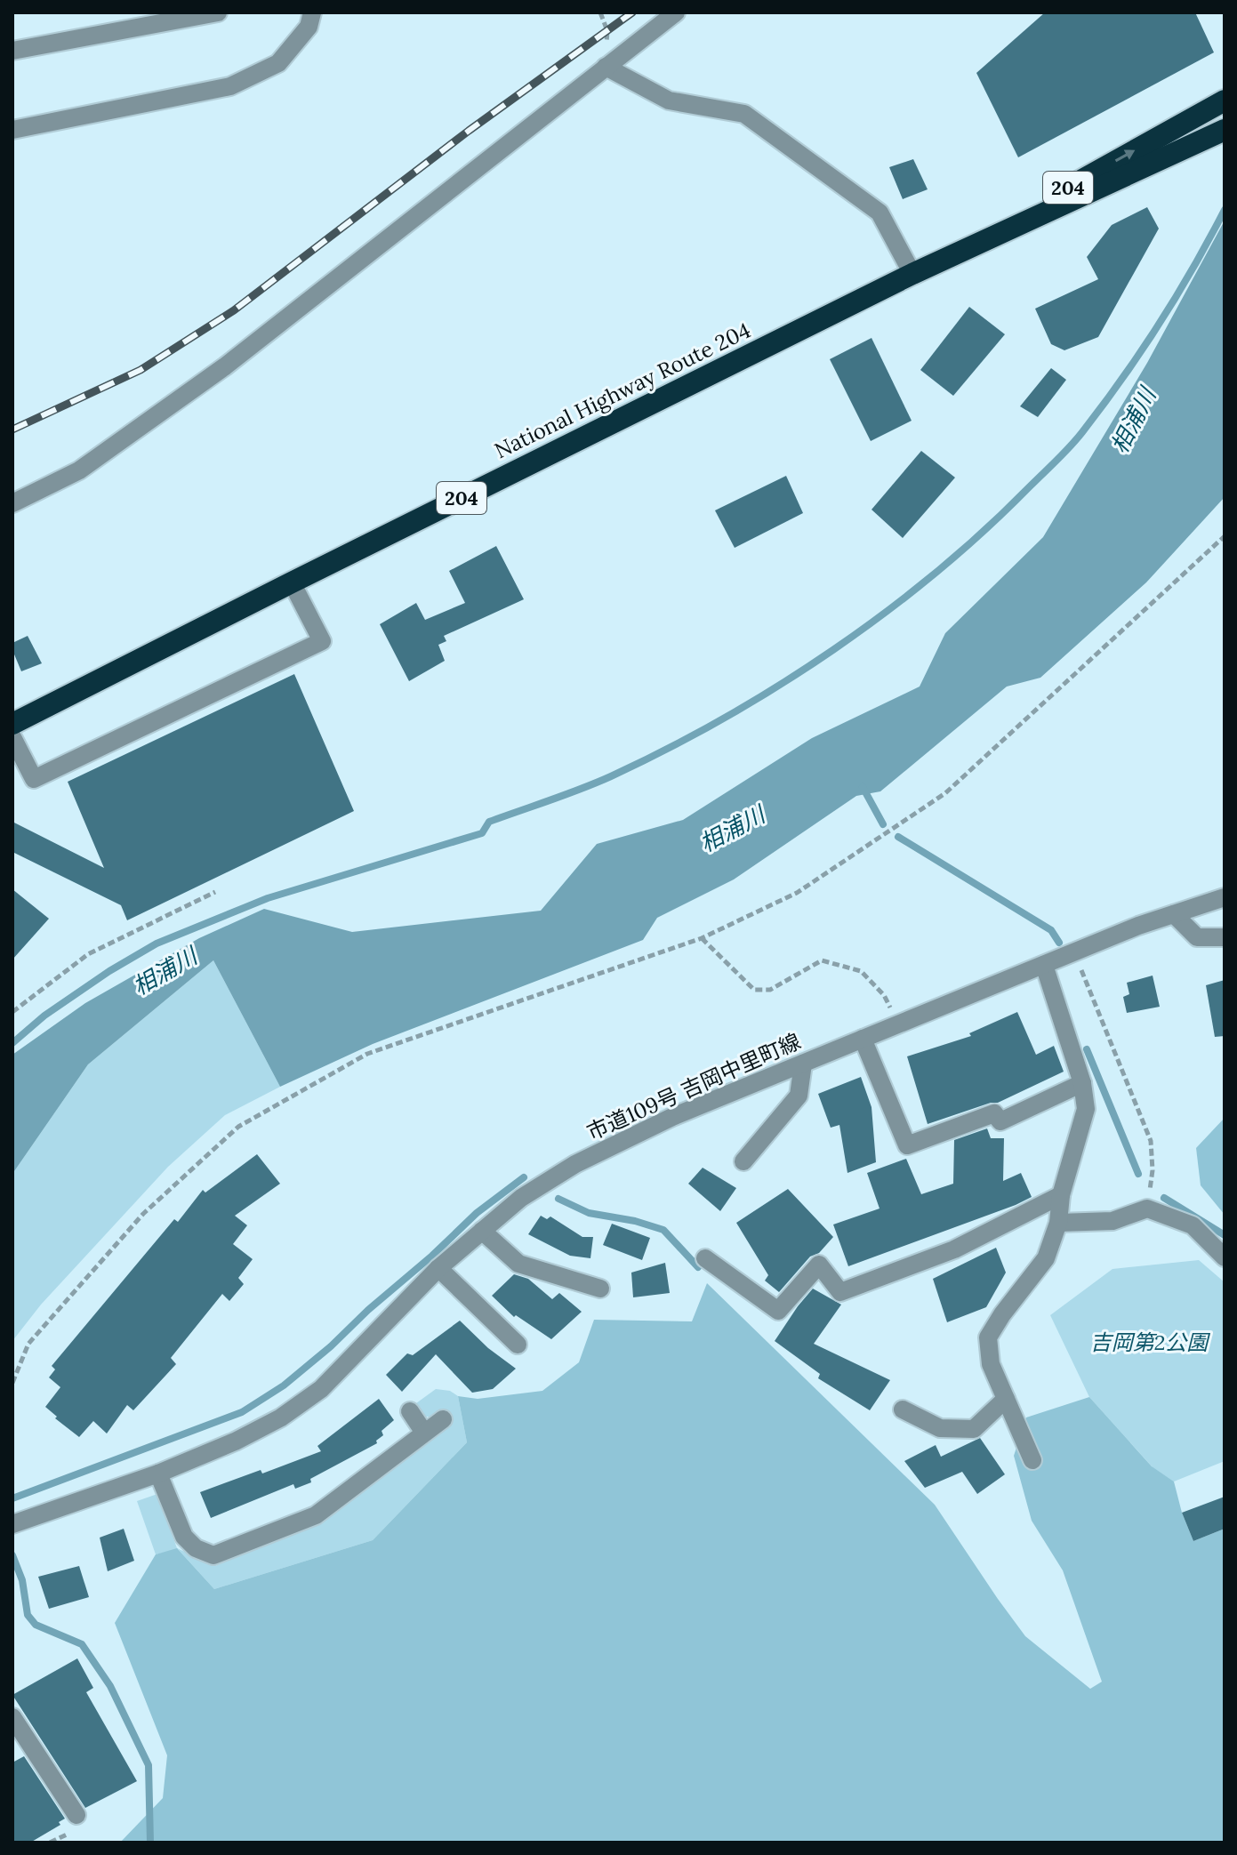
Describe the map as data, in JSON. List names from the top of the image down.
{
  "streets": {
    "highway": ["204", "National Highway Route 204"],
    "street": ["市道109号 吉岡中里町線"]
  },
  "water": ["相浦川"],
  "parks": ["吉岡第2公園"]
}
